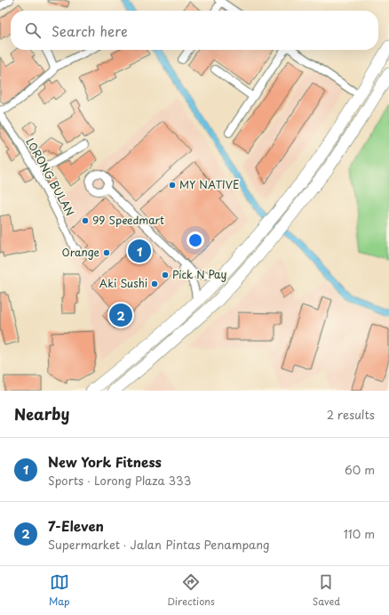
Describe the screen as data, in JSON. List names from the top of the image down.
{
  "streets": {
    "street": ["LORONG BULAN"]
  },
  "places": [
    "MY NATIVE",
    "99 Speedmart",
    "Orange",
    "Pick N Pay",
    "Aki Sushi"
  ],
  "page": {
    "search": "Search here",
    "pins": ["1", "2"],
    "heading": ["Nearby", "2 results"],
    "list": [
      {
        "mark": "1",
        "name": "New York Fitness",
        "note": "Sports · Lorong Plaza 333",
        "value": "60 m"
      },
      {
        "mark": "2",
        "name": "7-Eleven",
        "note": "Supermarket · Jalan Pintas Penampang",
        "value": "110 m"
      }
    ],
    "nav": ["Map", "Directions", "Saved"]
  }
}
